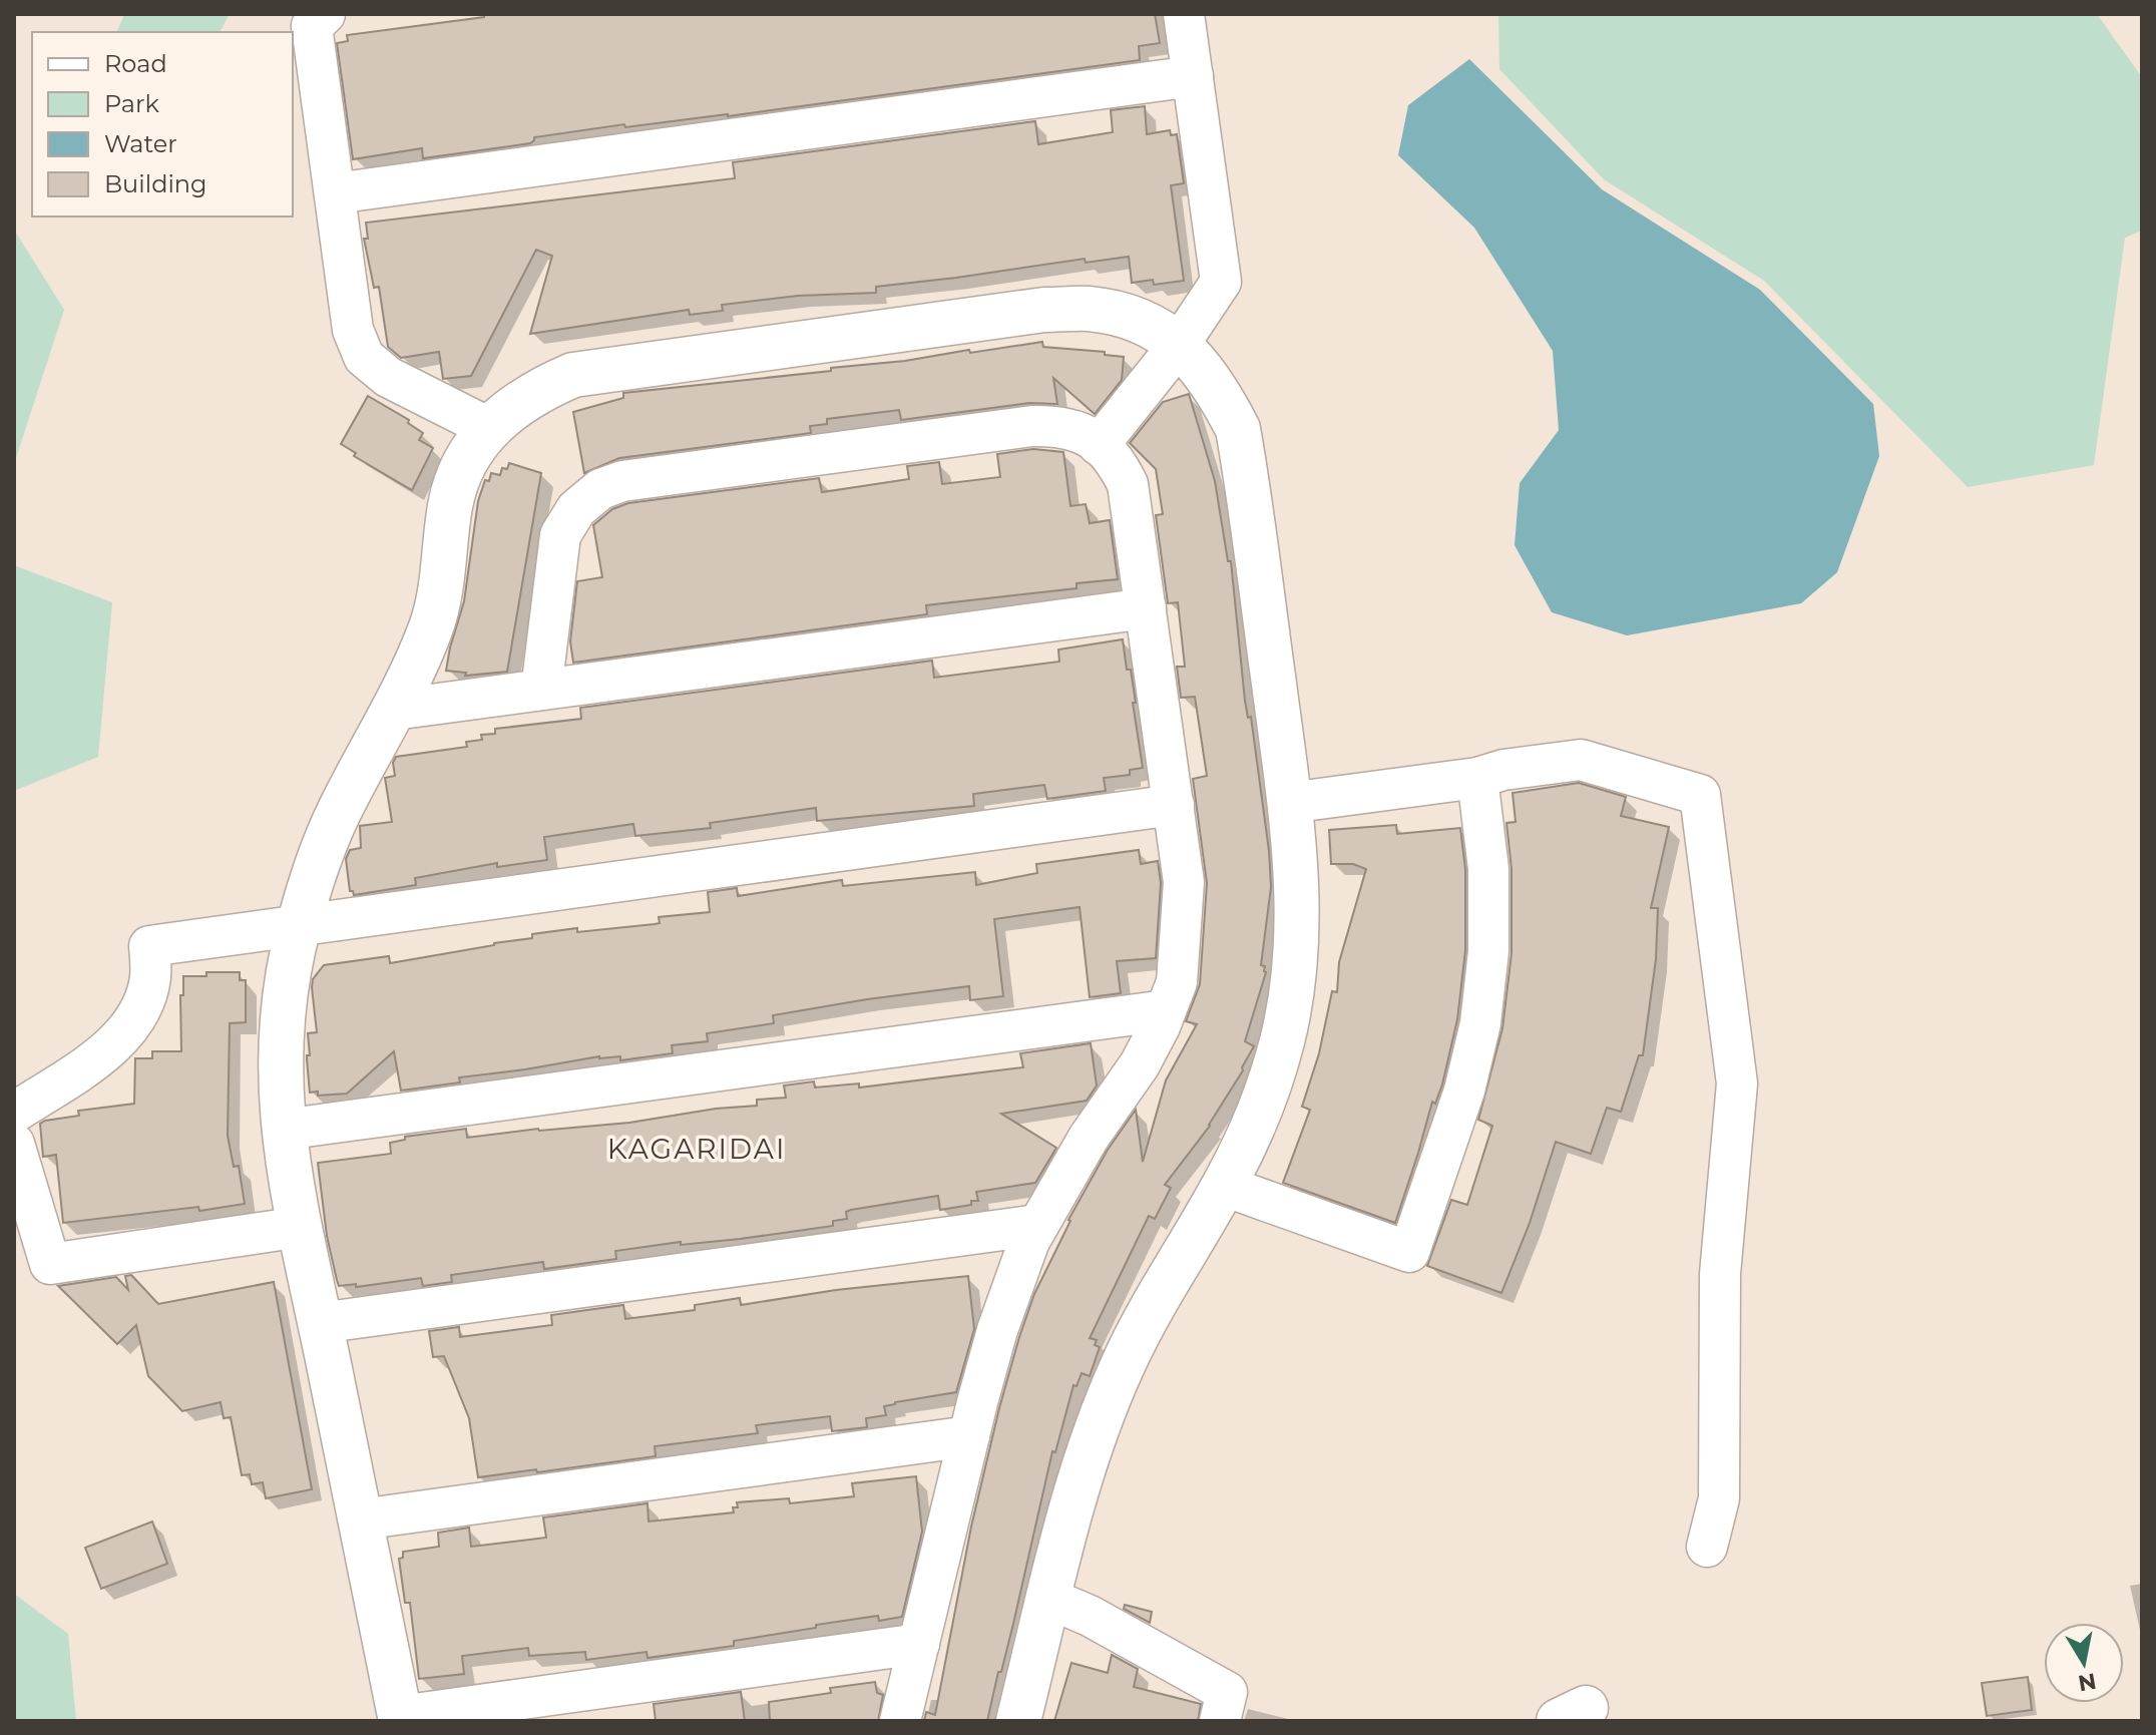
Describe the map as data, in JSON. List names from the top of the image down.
{
  "districts": ["KAGARIDAI"],
  "legend": [
    "Road",
    "Park",
    "Water",
    "Building"
  ],
  "north": "bottom"
}
